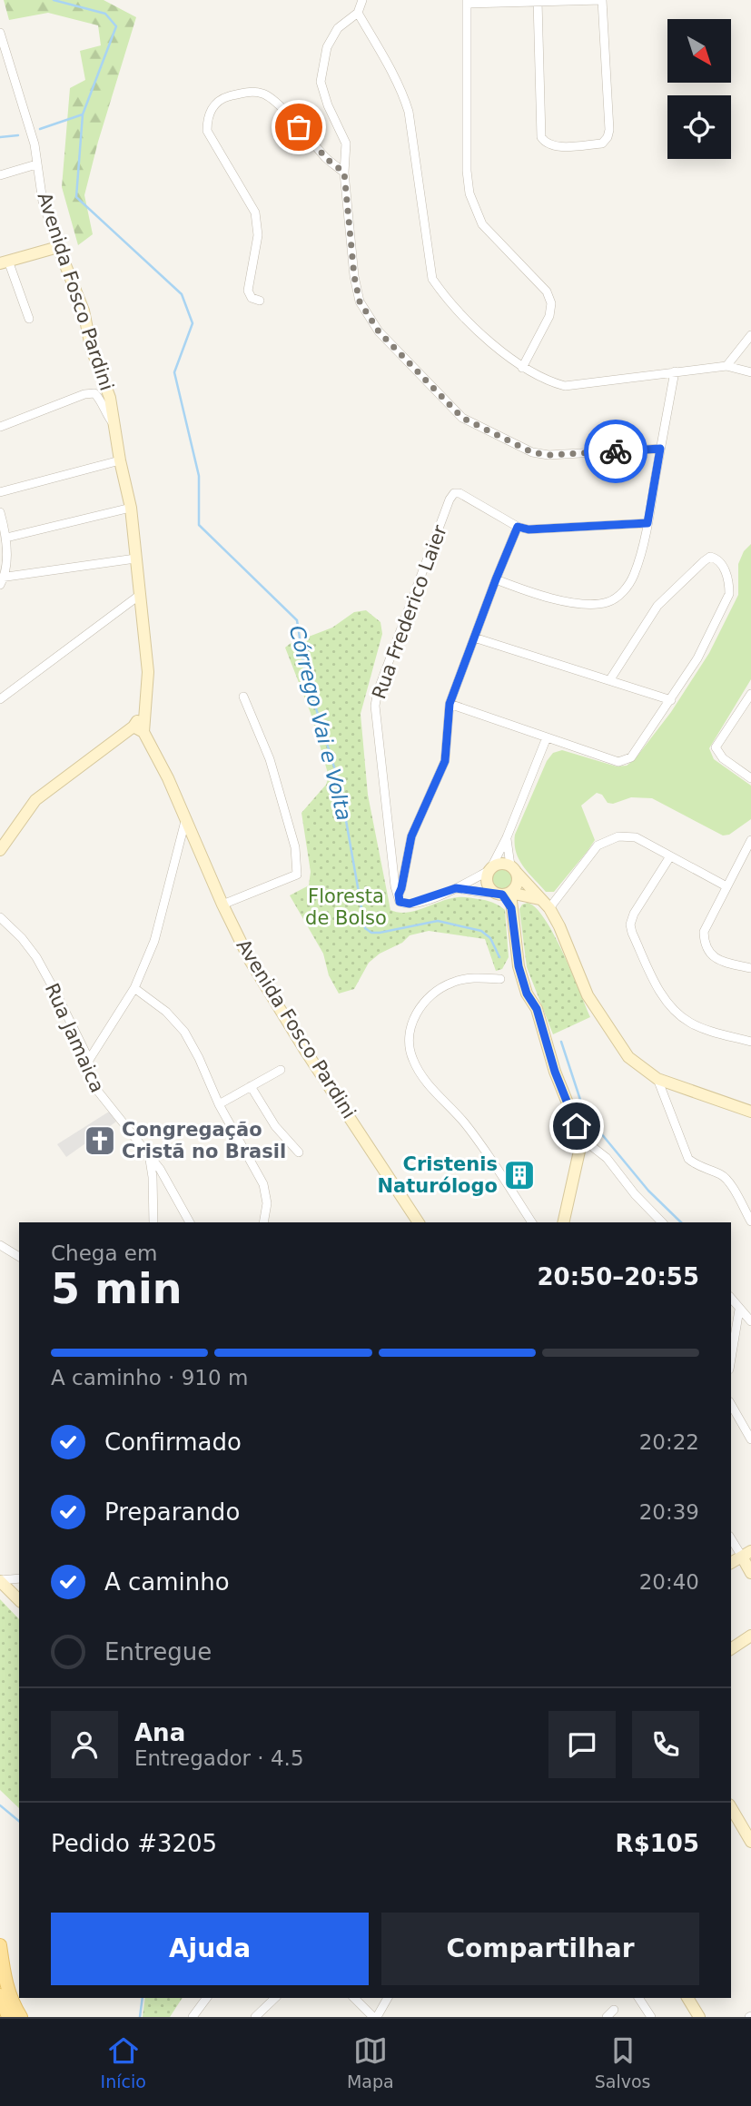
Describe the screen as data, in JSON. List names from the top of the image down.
{
  "streets": {
    "street": ["Avenida Fosco Pardini", "Rua Frederico Laier", "Rua Jamaica"]
  },
  "water": ["Córrego Vai e Volta"],
  "parks": ["Floresta de Bolso"],
  "places": {
    "church": ["Congregação Cristã no Brasil"],
    "building": ["Cristenis Naturólogo"]
  },
  "north": "bottom right",
  "page": {
    "heading": ["5 min", "Chega em", "20:50–20:55"],
    "panel": [
      "Ana",
      "Entregador · 4.5",
      "Pedido #3205",
      "R$105"
    ],
    "bar": "A caminho · 910 m",
    "list": [
      ["Confirmado", "20:22"],
      ["Preparando", "20:39"],
      ["A caminho", "20:40"],
      "Entregue"
    ],
    "buttons": ["Ajuda", "Compartilhar"],
    "tabs": ["Início", "Mapa", "Salvos"]
  }
}
